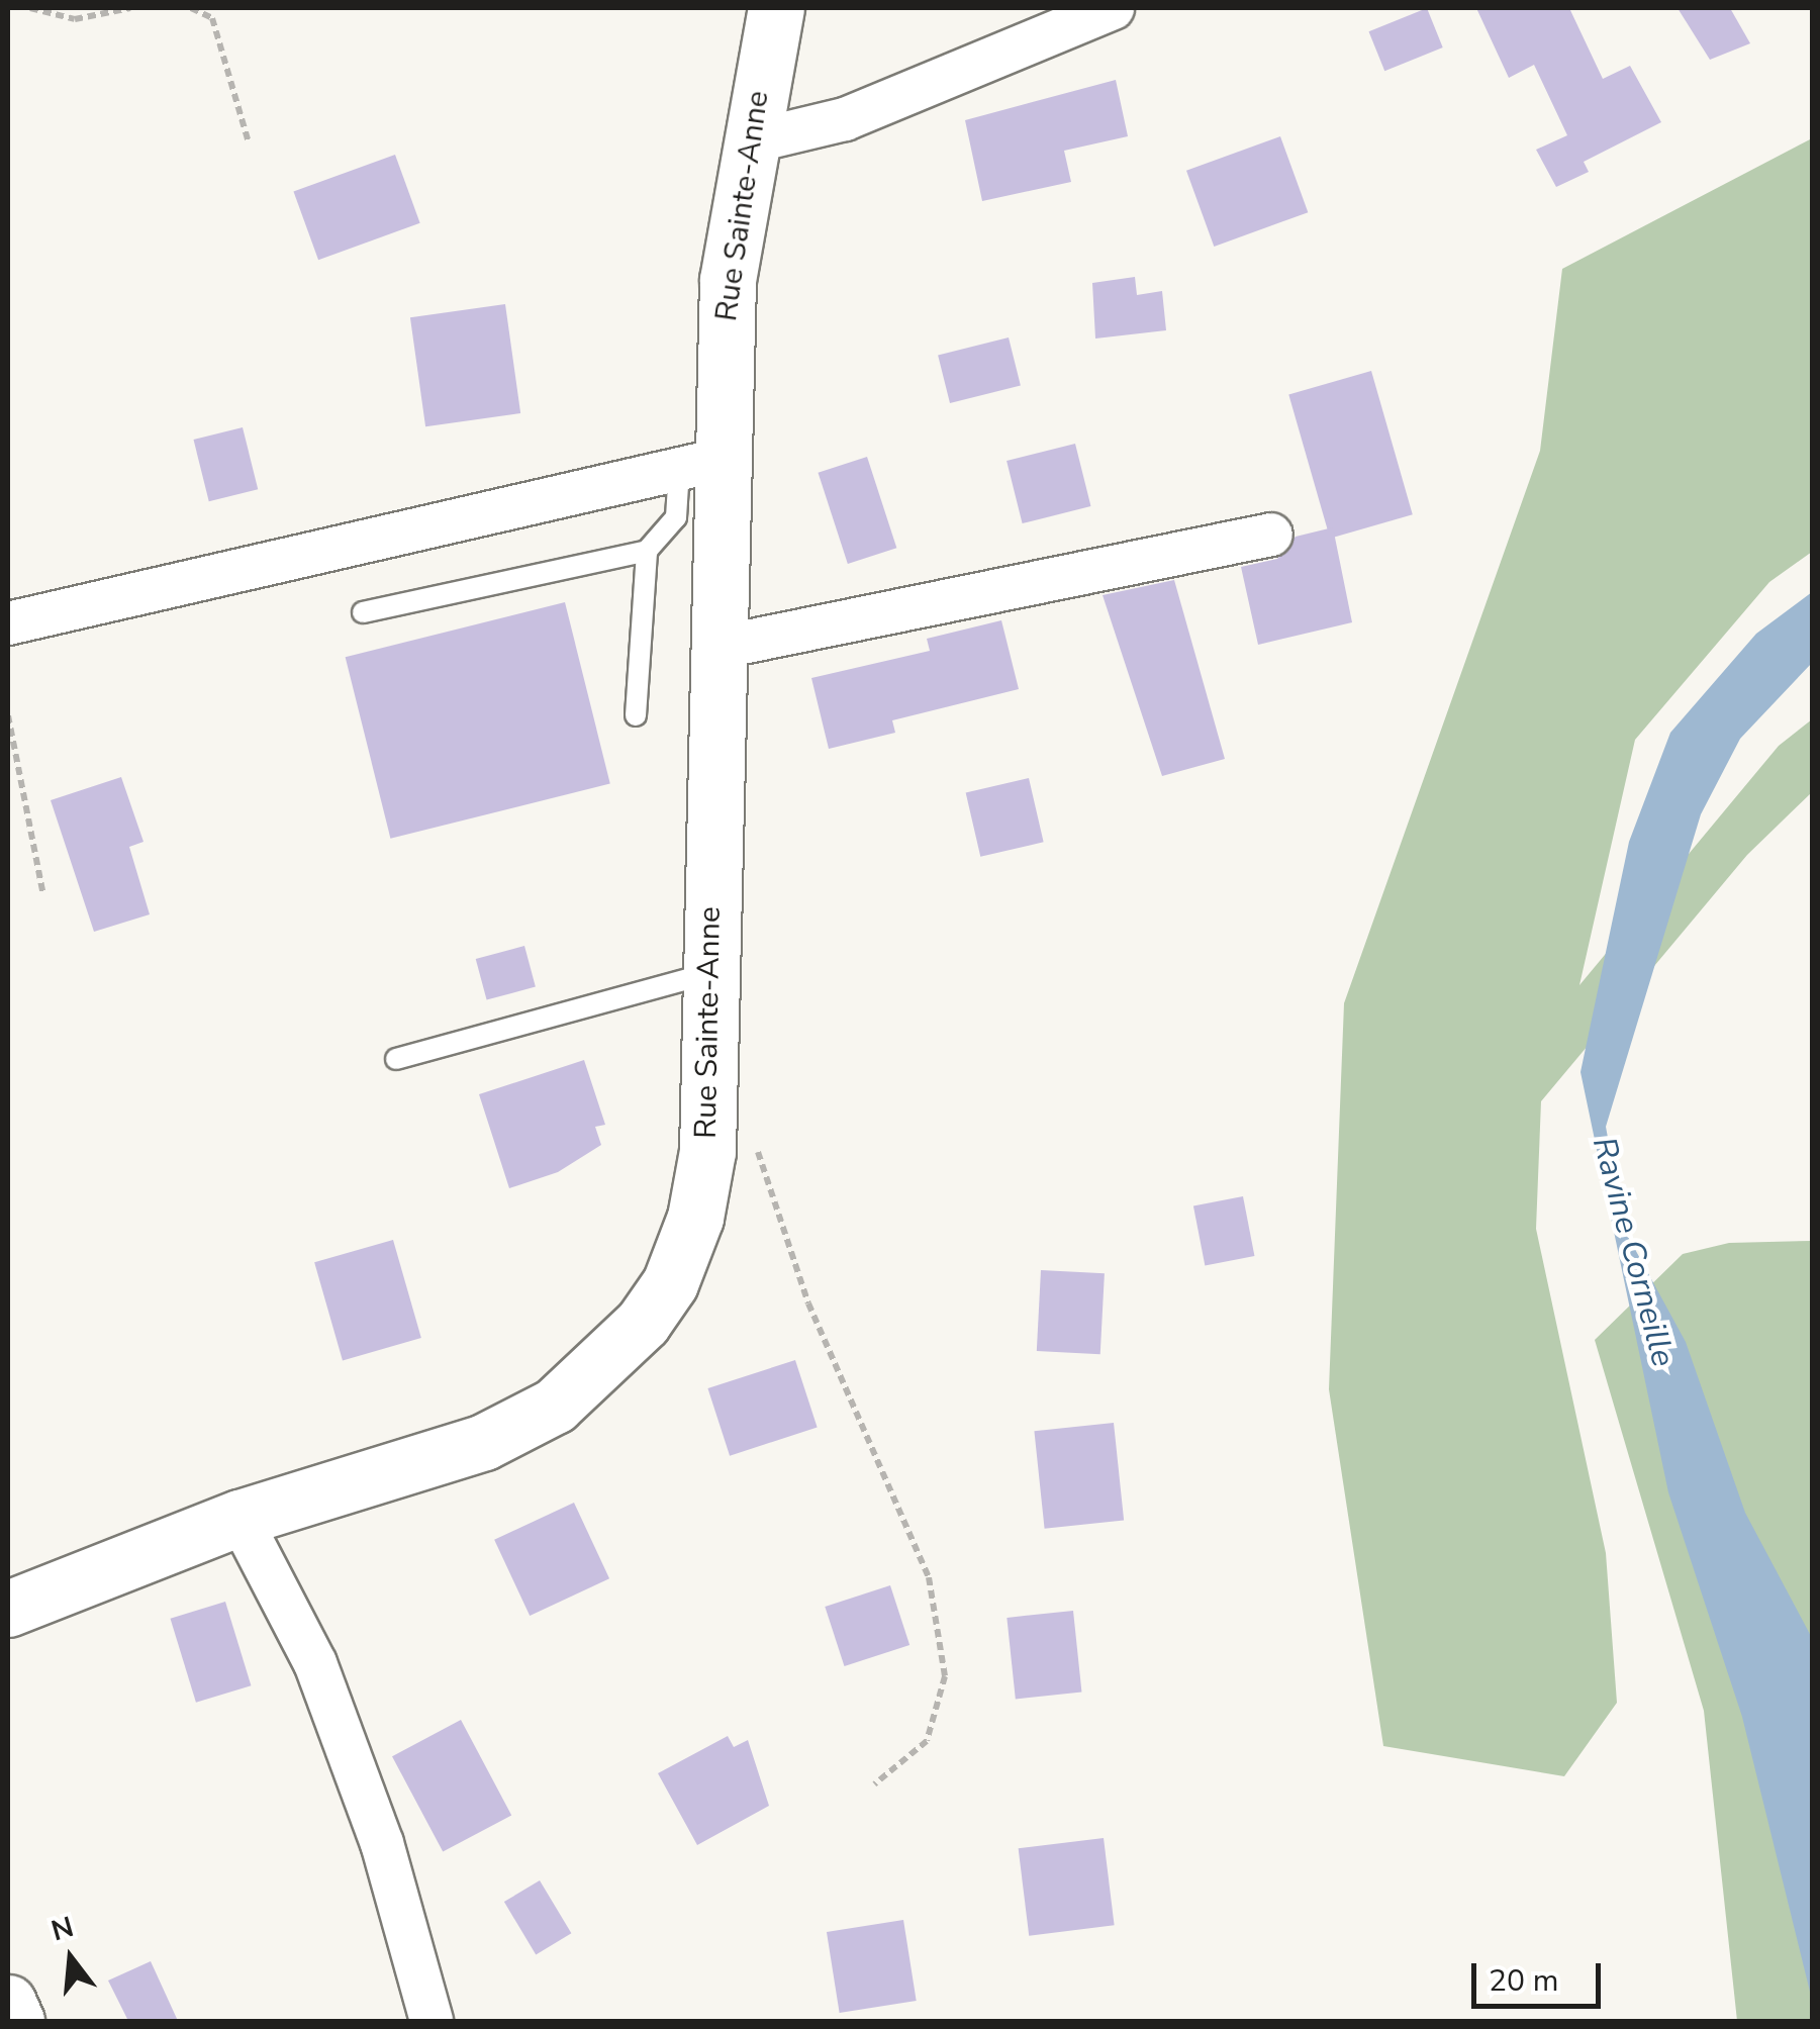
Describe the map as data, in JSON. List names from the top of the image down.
{
  "streets": {
    "main road": ["Rue Sainte-Anne"]
  },
  "water": ["Ravine Corneille"],
  "scale_bar": "20 m",
  "north": "top"
}
